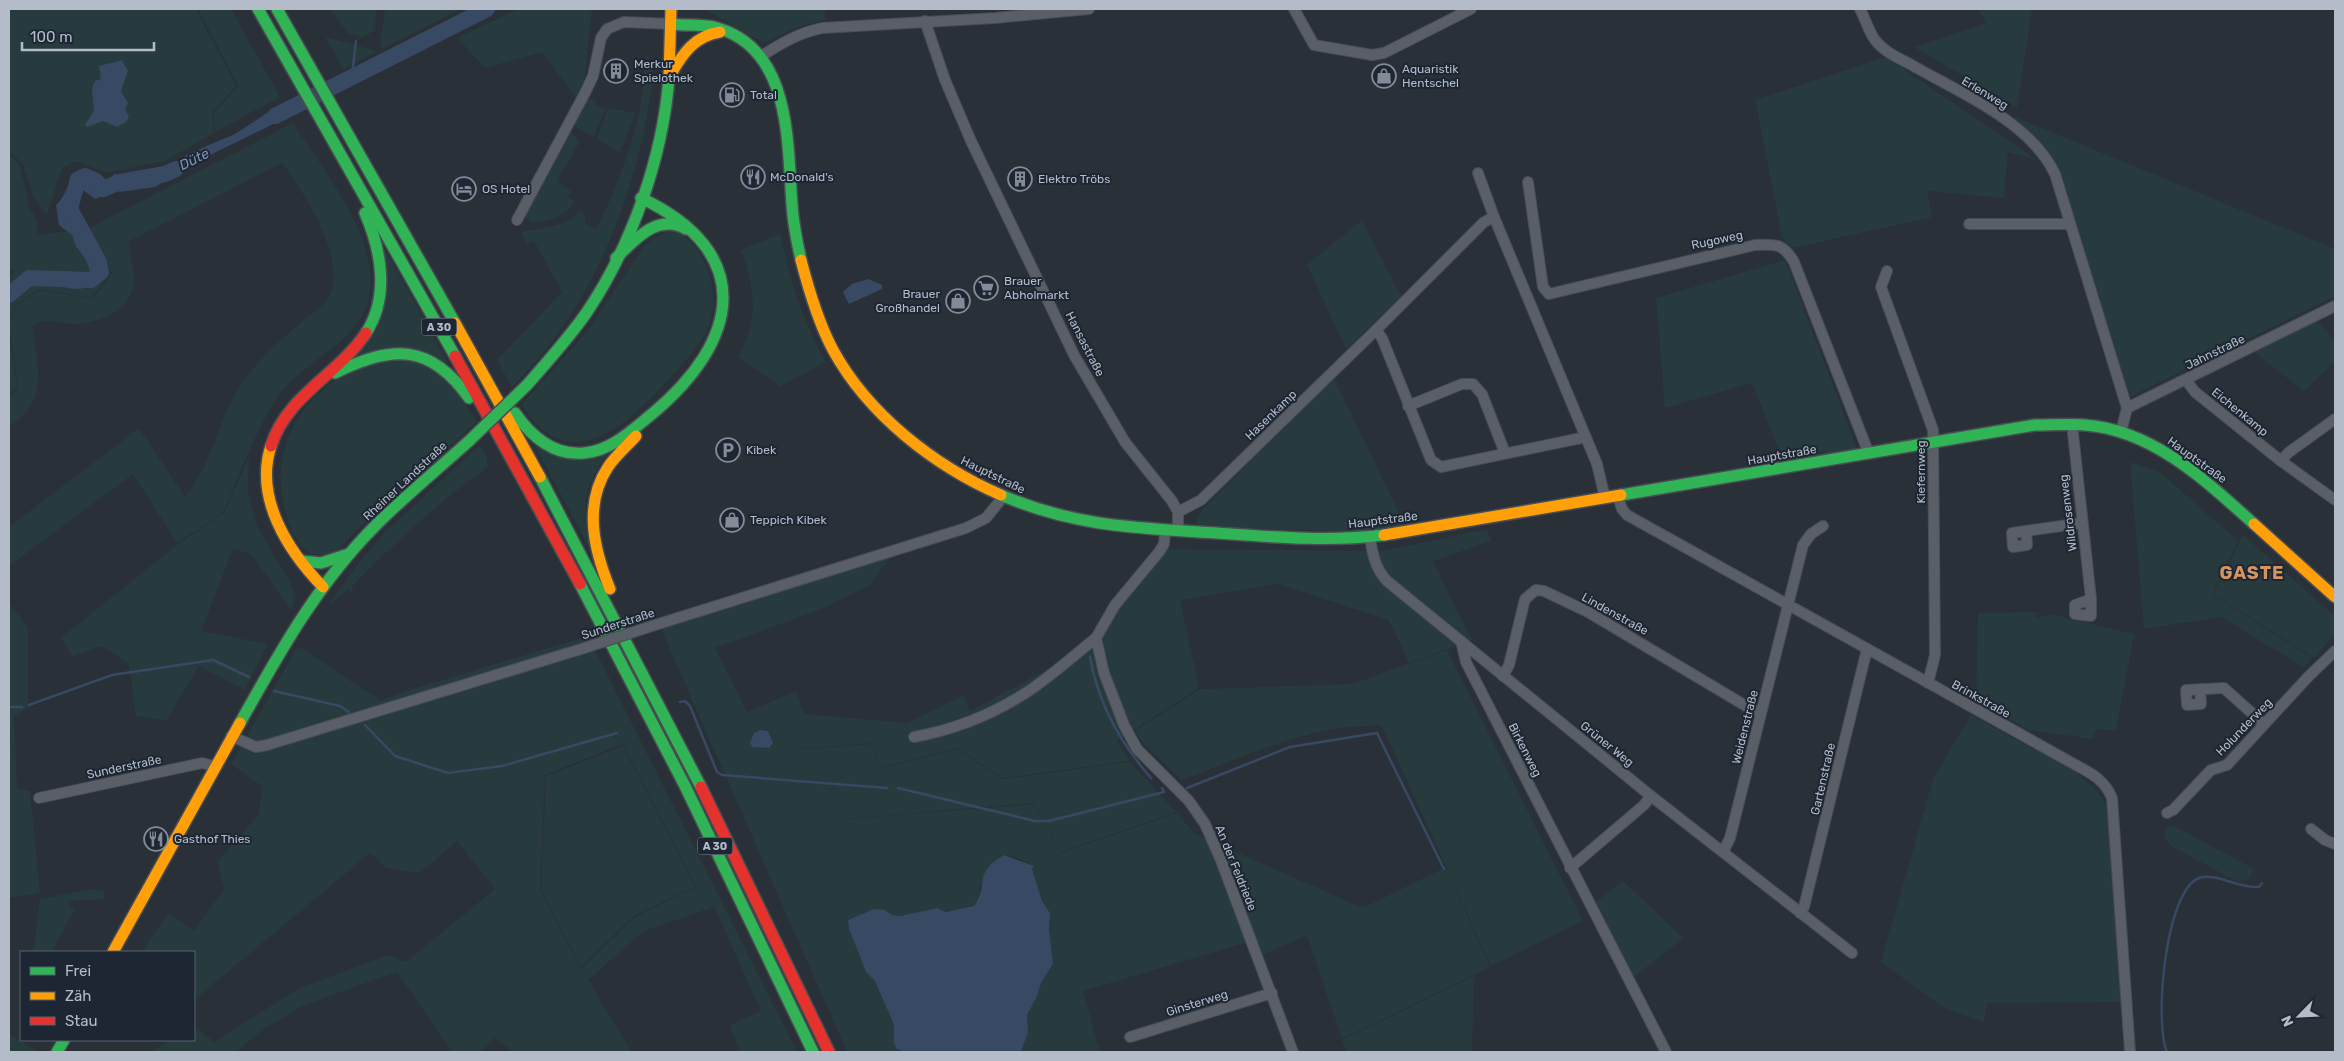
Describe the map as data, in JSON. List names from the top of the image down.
{
  "streets": {
    "main road": ["A 30", "Hauptstraße", "Rheiner Landstraße"],
    "street": [
      "Erlenweg",
      "Rugoweg",
      "Hansastraße",
      "Jahnstraße",
      "Eichenkamp",
      "Hasenkamp",
      "Kiefernweg",
      "Wildrosenweg",
      "Lindenstraße",
      "Sunderstraße",
      "Brinkstraße",
      "Weidenstraße",
      "Holunderweg",
      "Grüner Weg",
      "Birkenweg",
      "Gartenstraße",
      "An der Feldriede",
      "Ginsterweg"
    ]
  },
  "crossings": [
    ["Erlenweg", "Jahnstraße"],
    ["Rugoweg", "Hauptstraße"],
    ["Hansastraße", "Hasenkamp"],
    ["Jahnstraße", "Eichenkamp"],
    ["Hauptstraße", "Kiefernweg"],
    ["Hauptstraße", "Rheiner Landstraße"],
    ["Hauptstraße", "Wildrosenweg"],
    ["Hauptstraße", "Sunderstraße"],
    ["Hauptstraße", "Brinkstraße"],
    ["Hauptstraße", "Grüner Weg"],
    ["Kiefernweg", "Brinkstraße"],
    ["Rheiner Landstraße", "Sunderstraße"],
    ["Lindenstraße", "Weidenstraße"],
    ["Lindenstraße", "Grüner Weg"],
    ["Brinkstraße", "Weidenstraße"],
    ["Brinkstraße", "Gartenstraße"],
    ["Weidenstraße", "Grüner Weg"],
    ["Grüner Weg", "Birkenweg"],
    ["Grüner Weg", "Gartenstraße"],
    ["An der Feldriede", "Ginsterweg"]
  ],
  "districts": ["GASTE"],
  "water": ["Düte"],
  "places": {
    "building": ["Merkur Spielothek", "Elektro Tröbs"],
    "shop": ["Aquaristik Hentschel", "Brauer Großhandel", "Teppich Kibek"],
    "fuel station": ["Total"],
    "restaurant": ["McDonald's", "Gasthof Thies"],
    "hotel": ["OS Hotel"],
    "supermarket": ["Brauer Abholmarkt"],
    "parking": ["Kibek"]
  },
  "legend": ["Frei", "Zäh", "Stau"],
  "scale_bar": "100 m",
  "north": "bottom left"
}
